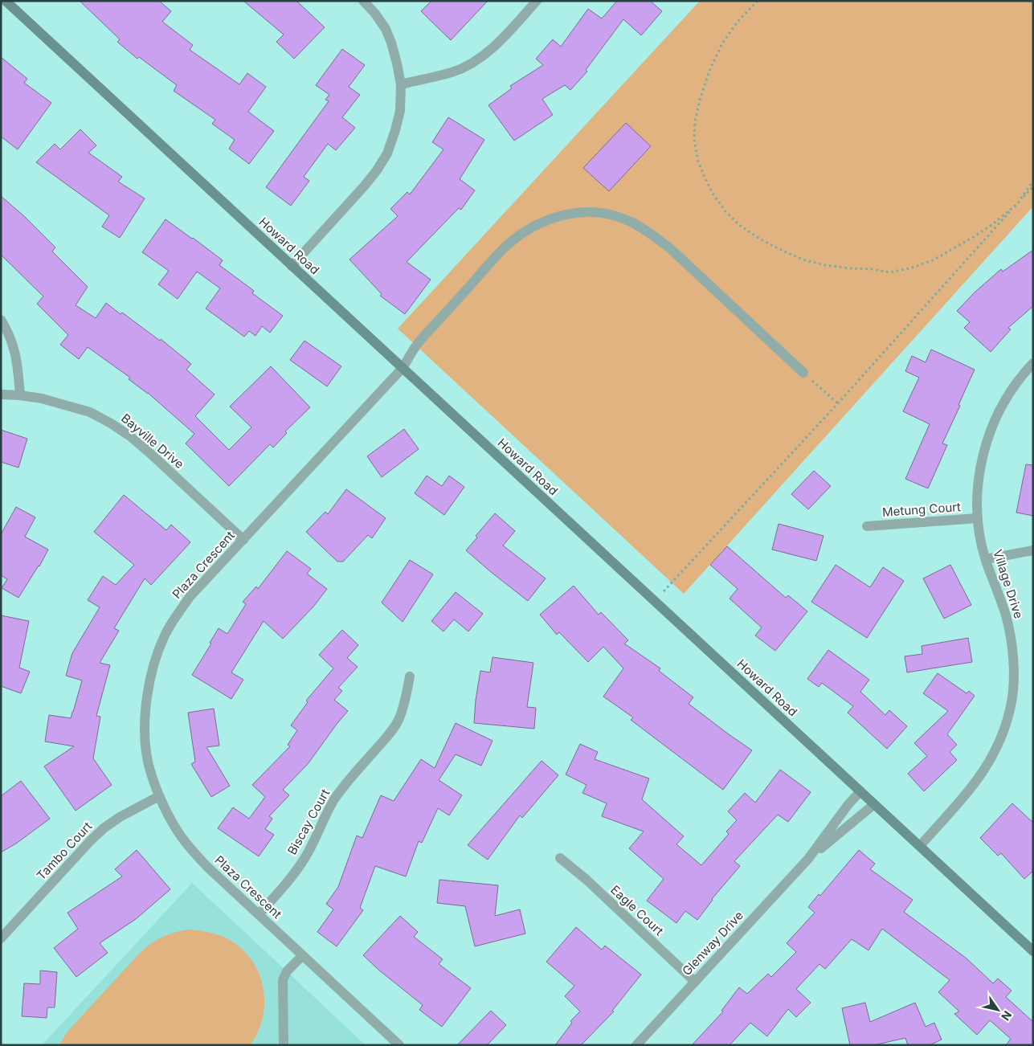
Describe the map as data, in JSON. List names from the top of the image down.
{
  "streets": {
    "main road": ["Howard Road"],
    "street": [
      "Bayville Drive",
      "Metung Court",
      "Plaza Crescent",
      "Village Drive",
      "Biscay Court",
      "Tambo Court",
      "Eagle Court",
      "Glenway Drive"
    ]
  },
  "crossings": [
    ["Howard Road", "Plaza Crescent"],
    ["Howard Road", "Village Drive"],
    ["Howard Road", "Glenway Drive"],
    ["Bayville Drive", "Plaza Crescent"],
    ["Metung Court", "Village Drive"],
    ["Plaza Crescent", "Biscay Court"],
    ["Plaza Crescent", "Tambo Court"],
    ["Eagle Court", "Glenway Drive"]
  ],
  "north": "bottom right"
}
